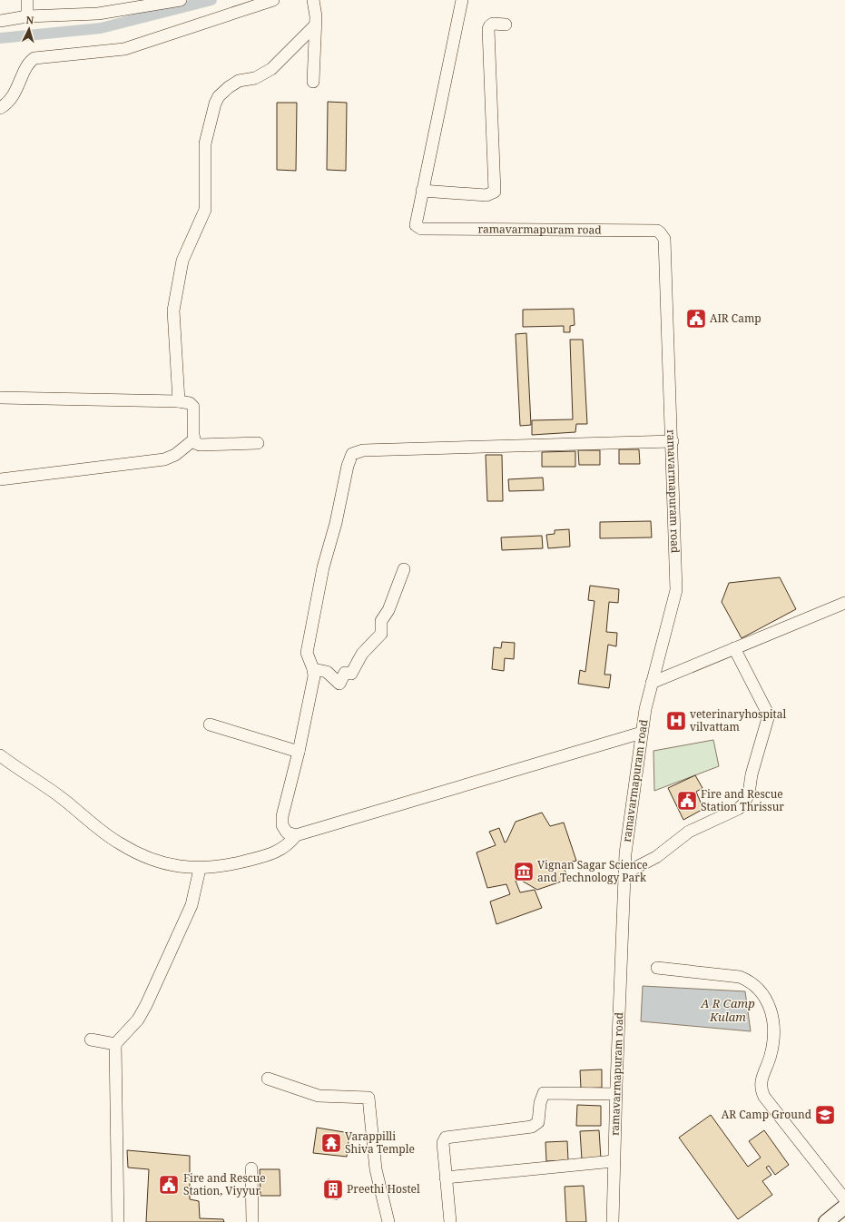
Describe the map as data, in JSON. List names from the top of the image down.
{
  "streets": {
    "street": ["ramavarmapuram road"]
  },
  "water": ["A R Camp Kulam"],
  "places": {
    "public building": ["AIR Camp", "Fire and Rescue Station Thrissur", "Fire and Rescue Station, Viyyur"],
    "hospital": ["veterinaryhospital vilvattam"],
    "museum": ["Vignan Sagar Science and Technology Park"],
    "school or university": ["AR Camp Ground"],
    "temple": ["Varappilli Shiva Temple"],
    "building": ["Preethi Hostel"]
  },
  "north": "top"
}
